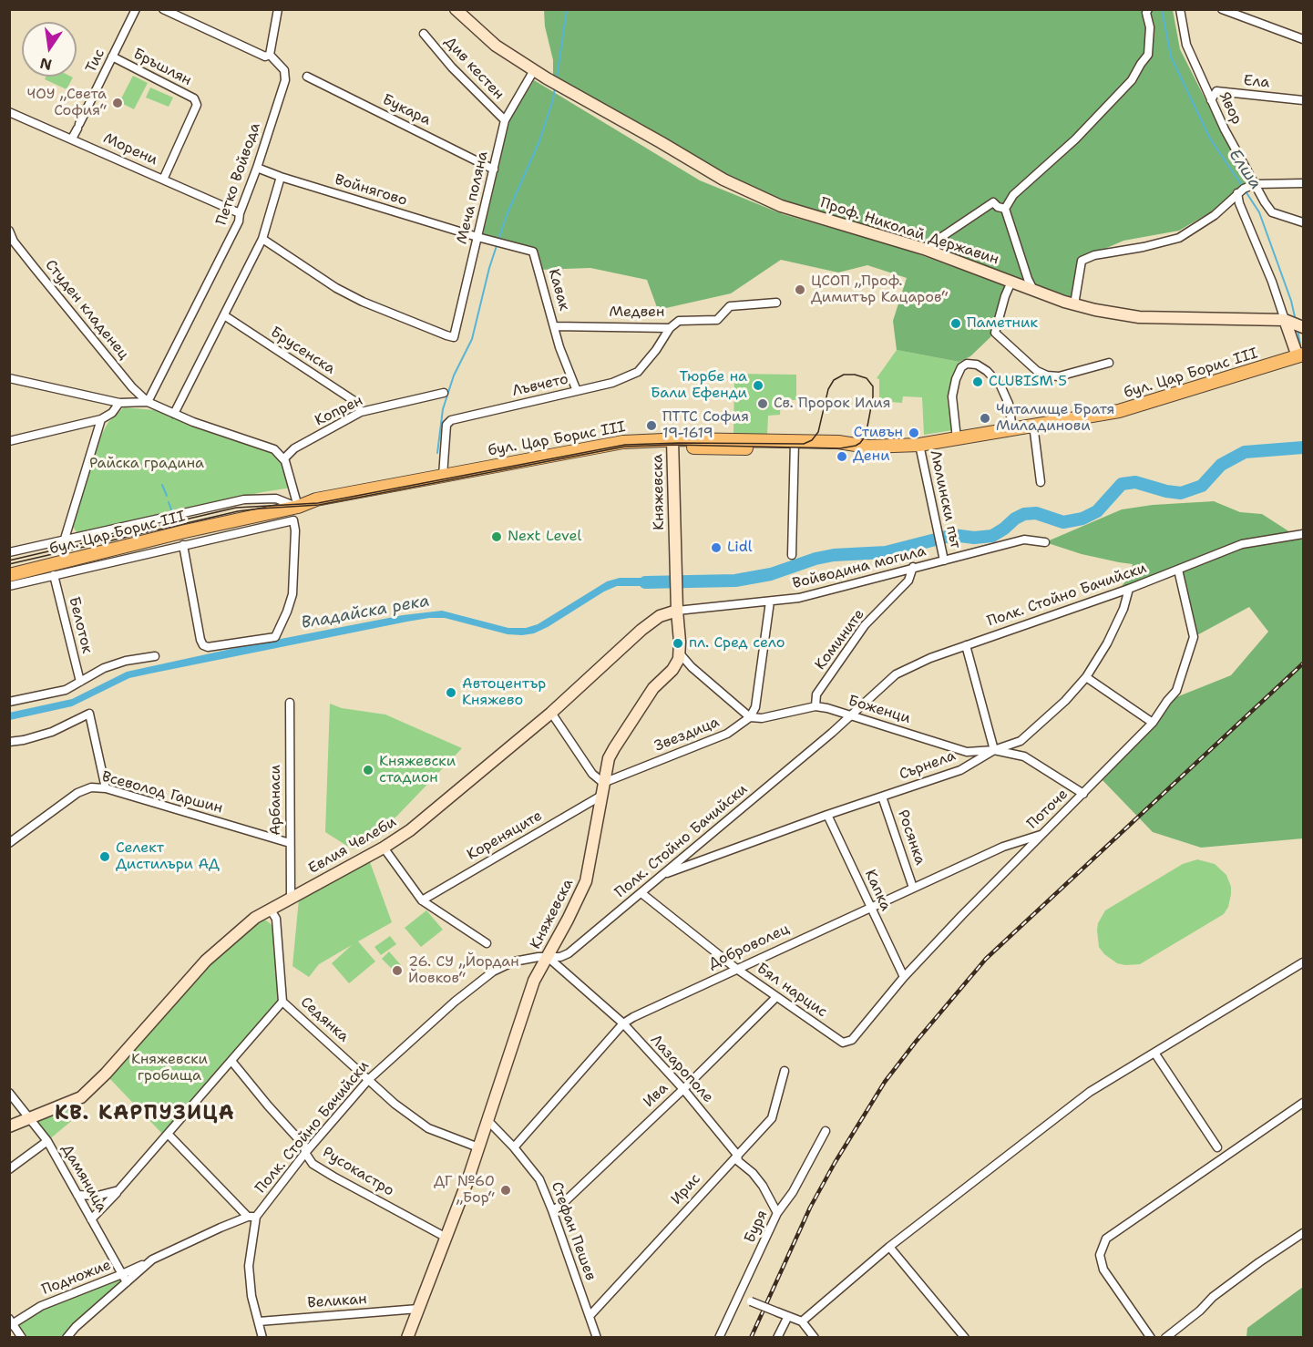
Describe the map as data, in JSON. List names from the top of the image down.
{
  "streets": {
    "main road": ["бул. Цар Борис III"],
    "street": [
      "Тис",
      "Бръшлян",
      "Див кестен",
      "Ела",
      "Явор",
      "Букара",
      "Морени",
      "Петко Войвода",
      "Войнягово",
      "Меча поляна",
      "Проф. Николай Державин",
      "Кавак",
      "Студен кладенец",
      "Медвен",
      "Брусенска",
      "Лъвчето",
      "Копрен",
      "Княжевска",
      "Люлински път",
      "Войводина могила",
      "Полк. Стойно Бачийски",
      "Белоток",
      "Комините",
      "Боженци",
      "Звездица",
      "Сърнела",
      "Всеволод Гаршин",
      "Арбанаси",
      "Поточе",
      "Кореняците",
      "Росянка",
      "Евлия Челеби",
      "Капка",
      "Доброволец",
      "Бял нарцис",
      "Седянка",
      "Лазарополе",
      "Ива",
      "Русокастро",
      "Дамяница",
      "Ирис",
      "Буря",
      "Стефан Пешев",
      "Подножие",
      "Великан"
    ]
  },
  "crossings": [
    ["Тис", "Бръшлян"],
    ["Тис", "Морени"],
    ["Бръшлян", "Морени"],
    ["Див кестен", "Меча поляна"],
    ["Ела", "Явор"],
    ["Букара", "Меча поляна"],
    ["Морени", "Петко Войвода"],
    ["Петко Войвода", "Войнягово"],
    ["Петко Войвода", "Студен кладенец"],
    ["Войнягово", "Меча поляна"],
    ["Войнягово", "Кавак"],
    ["Меча поляна", "Проф. Николай Державин"],
    ["Меча поляна", "Кавак"],
    ["Кавак", "Медвен"],
    ["Кавак", "Лъвчето"],
    ["Медвен", "Лъвчето"],
    ["Брусенска", "Копрен"],
    ["бул. Цар Борис III", "Лъвчето"],
    ["бул. Цар Борис III", "Княжевска"],
    ["бул. Цар Борис III", "Люлински път"],
    ["бул. Цар Борис III", "Белоток"],
    ["Княжевска", "Войводина могила"],
    ["Княжевска", "Полк. Стойно Бачийски"],
    ["Княжевска", "Звездица"],
    ["Княжевска", "Кореняците"],
    ["Княжевска", "Евлия Челеби"],
    ["Княжевска", "Седянка"],
    ["Княжевска", "Лазарополе"],
    ["Княжевска", "Русокастро"],
    ["Княжевска", "Стефан Пешев"],
    ["Княжевска", "Великан"],
    ["Люлински път", "Войводина могила"],
    ["Войводина могила", "Комините"],
    ["Войводина могила", "Евлия Челеби"],
    ["Полк. Стойно Бачийски", "Боженци"],
    ["Полк. Стойно Бачийски", "Сърнела"],
    ["Полк. Стойно Бачийски", "Поточе"],
    ["Полк. Стойно Бачийски", "Бял нарцис"],
    ["Полк. Стойно Бачийски", "Седянка"],
    ["Полк. Стойно Бачийски", "Лазарополе"],
    ["Полк. Стойно Бачийски", "Русокастро"],
    ["Полк. Стойно Бачийски", "Подножие"],
    ["Полк. Стойно Бачийски", "Великан"],
    ["Комините", "Боженци"],
    ["Боженци", "Звездица"],
    ["Боженци", "Сърнела"],
    ["Боженци", "Поточе"],
    ["Сърнела", "Росянка"],
    ["Сърнела", "Капка"],
    ["Всеволод Гаршин", "Арбанаси"],
    ["Арбанаси", "Евлия Челеби"],
    ["Поточе", "Капка"],
    ["Поточе", "Доброволец"],
    ["Поточе", "Бял нарцис"],
    ["Росянка", "Доброволец"],
    ["Евлия Челеби", "Седянка"],
    ["Евлия Челеби", "Дамяница"],
    ["Капка", "Доброволец"],
    ["Доброволец", "Бял нарцис"],
    ["Доброволец", "Лазарополе"],
    ["Доброволец", "Стефан Пешев"],
    ["Бял нарцис", "Ива"],
    ["Лазарополе", "Ива"],
    ["Лазарополе", "Ирис"],
    ["Лазарополе", "Буря"],
    ["Ива", "Стефан Пешев"],
    ["Дамяница", "Подножие"],
    ["Ирис", "Стефан Пешев"]
  ],
  "districts": ["КВ. КАРПУЗИЦА"],
  "water": ["Елша", "Владайска река"],
  "parks": ["Райска градина", "Княжевски гробища"],
  "places": [
    "ЧОУ „Света София“",
    "ЦСОП „Проф. Димитър Кацаров“",
    "Паметник",
    "CLUBISM 5",
    "Тюрбе на Бали Ефенди",
    "Св. Пророк Илия",
    "Читалище Братя Миладинови",
    "ПТТС София 19-1619",
    "Стивън",
    "Дени",
    "Next Level",
    "Lidl",
    "пл. Сред село",
    "Автоцентър Княжево",
    "Княжевски стадион",
    "Селект Дистилъри АД",
    "26. СУ „Йордан Йовков“",
    "ДГ №60 „Бор“"
  ],
  "north": "bottom"
}
